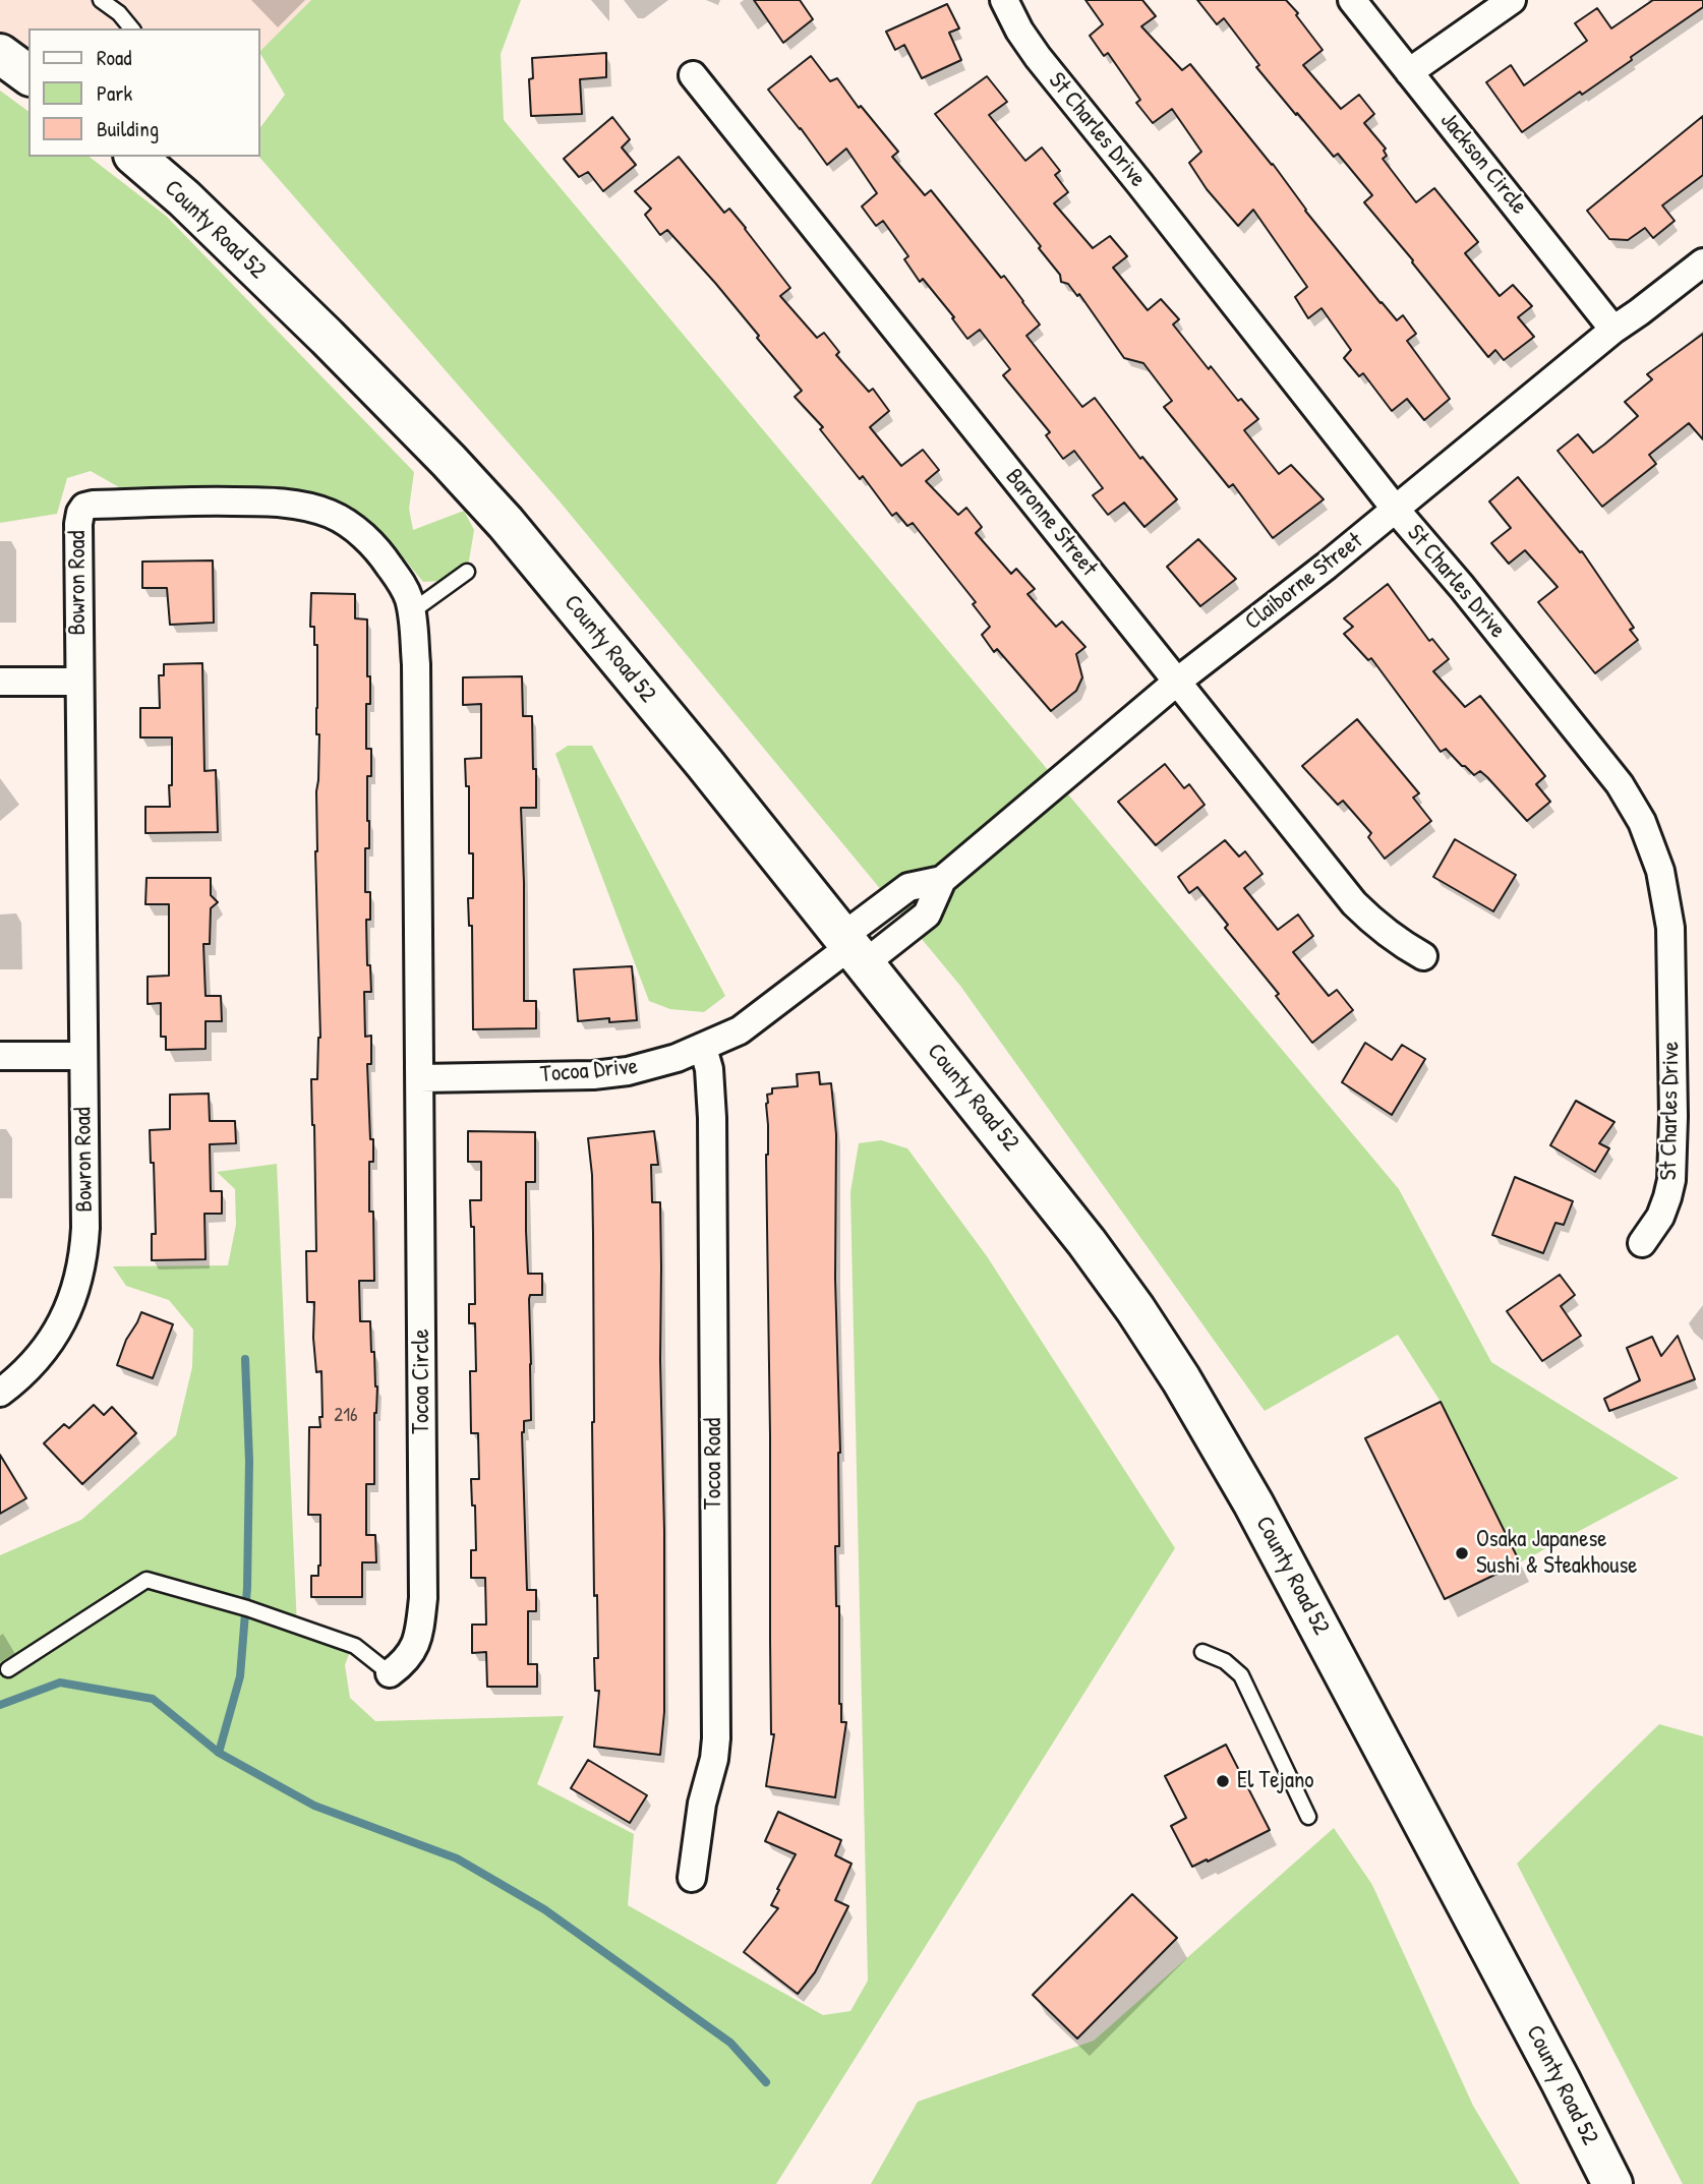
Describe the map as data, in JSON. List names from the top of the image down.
{
  "streets": {
    "main road": ["County Road 52"],
    "street": [
      "St Charles Drive",
      "Jackson Circle",
      "Baronne Street",
      "Claiborne Street",
      "Bowron Road",
      "Tocoa Drive",
      "Tocoa Circle",
      "Tocoa Road"
    ]
  },
  "crossings": [
    ["St Charles Drive", "Claiborne Street"],
    ["Jackson Circle", "Claiborne Street"],
    ["County Road 52", "Claiborne Street"],
    ["County Road 52", "Tocoa Drive"],
    ["Baronne Street", "Claiborne Street"],
    ["Claiborne Street", "Tocoa Drive"],
    ["Bowron Road", "Tocoa Drive"],
    ["Bowron Road", "Tocoa Circle"],
    ["Tocoa Drive", "Tocoa Circle"],
    ["Tocoa Drive", "Tocoa Road"]
  ],
  "places": ["Osaka Japanese Sushi & Steakhouse", "El Tejano"],
  "house_numbers": ["216"],
  "legend": ["Road", "Park", "Building"]
}
